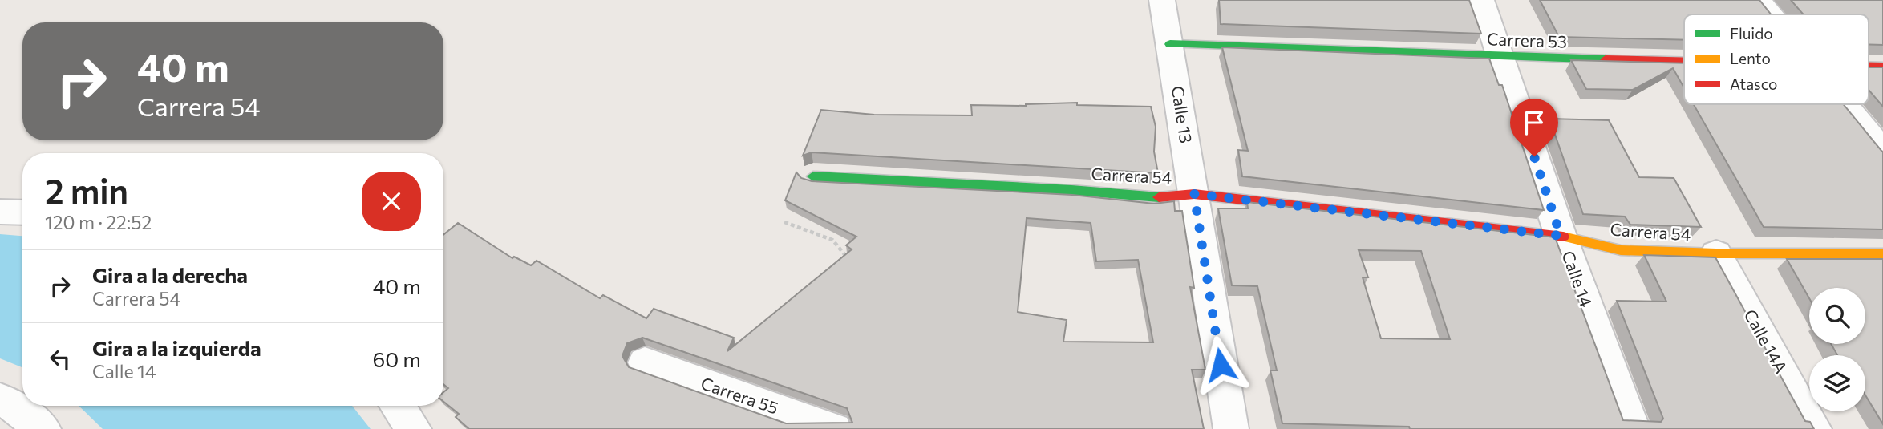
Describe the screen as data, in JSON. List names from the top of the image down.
{
  "streets": {
    "street": [
      "Carrera 53",
      "Calle 13",
      "Carrera 54",
      "Calle 14",
      "Calle 14A",
      "Carrera 55"
    ]
  },
  "crossings": [
    ["Carrera 53", "Calle 13"],
    ["Carrera 53", "Calle 14"],
    ["Calle 13", "Carrera 54"],
    ["Carrera 54", "Calle 14"],
    ["Carrera 54", "Calle 14A"]
  ],
  "legend": ["Fluido", "Lento", "Atasco"],
  "page": {
    "turn": ["40 m", "Carrera 54"],
    "heading": ["2 min", "120 m · 22:52"],
    "list": [
      {
        "name": "Gira a la derecha",
        "note": "Carrera 54",
        "value": "40 m"
      },
      {
        "name": "Gira a la izquierda",
        "note": "Calle 14",
        "value": "60 m"
      }
    ]
  }
}
